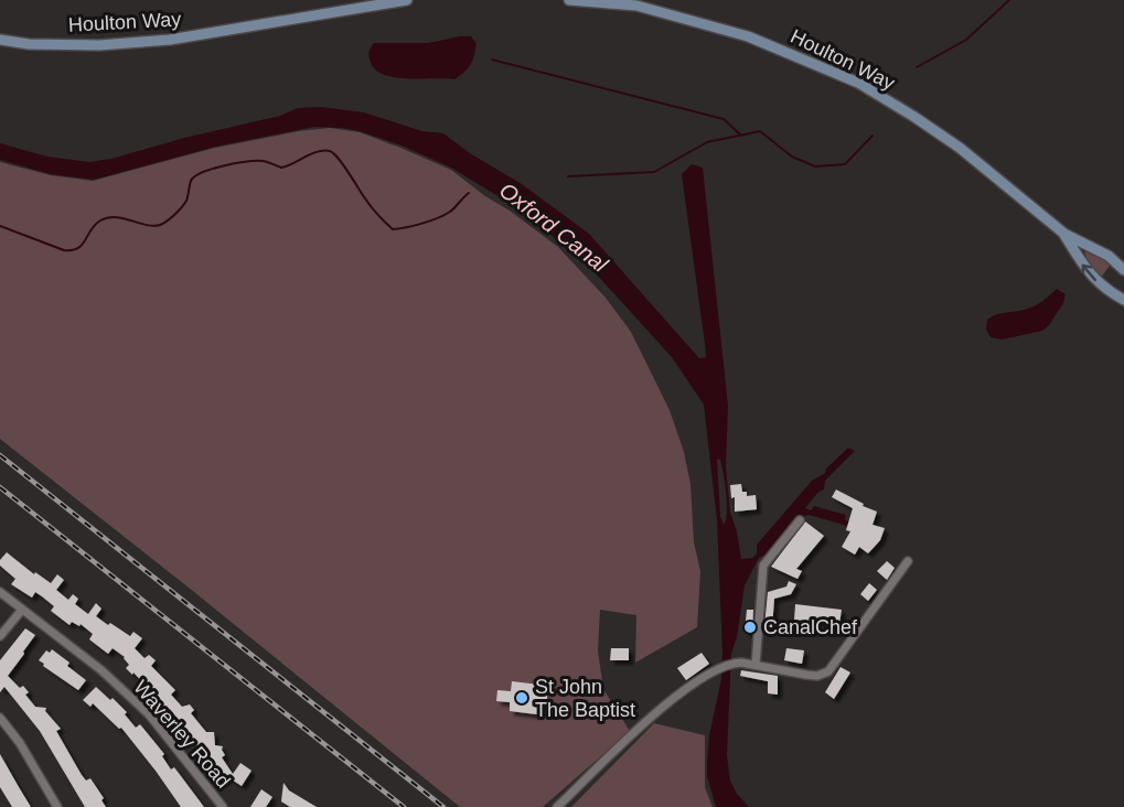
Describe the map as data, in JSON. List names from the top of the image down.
{
  "streets": {
    "street": ["Houlton Way", "Waverley Road"]
  },
  "water": ["Oxford Canal"],
  "places": ["CanalChef", "St John The Baptist"]
}
